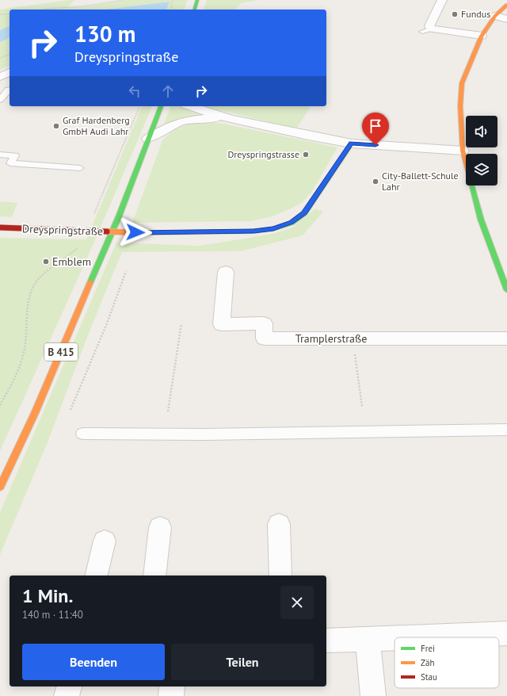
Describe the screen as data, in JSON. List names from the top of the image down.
{
  "streets": {
    "street": ["Dreyspringstraße", "Tramplerstraße", "B 415"]
  },
  "places": [
    "Fundus",
    "Graf Hardenberg GmbH Audi Lahr",
    "Dreyspringstrasse",
    "City-Ballett-Schule Lahr",
    "Emblem"
  ],
  "legend": ["Frei", "Zäh", "Stau"],
  "page": {
    "turn": ["130 m", "Dreyspringstraße"],
    "heading": ["1 Min.", "140 m · 11:40"],
    "buttons": ["Beenden", "Teilen"]
  }
}
